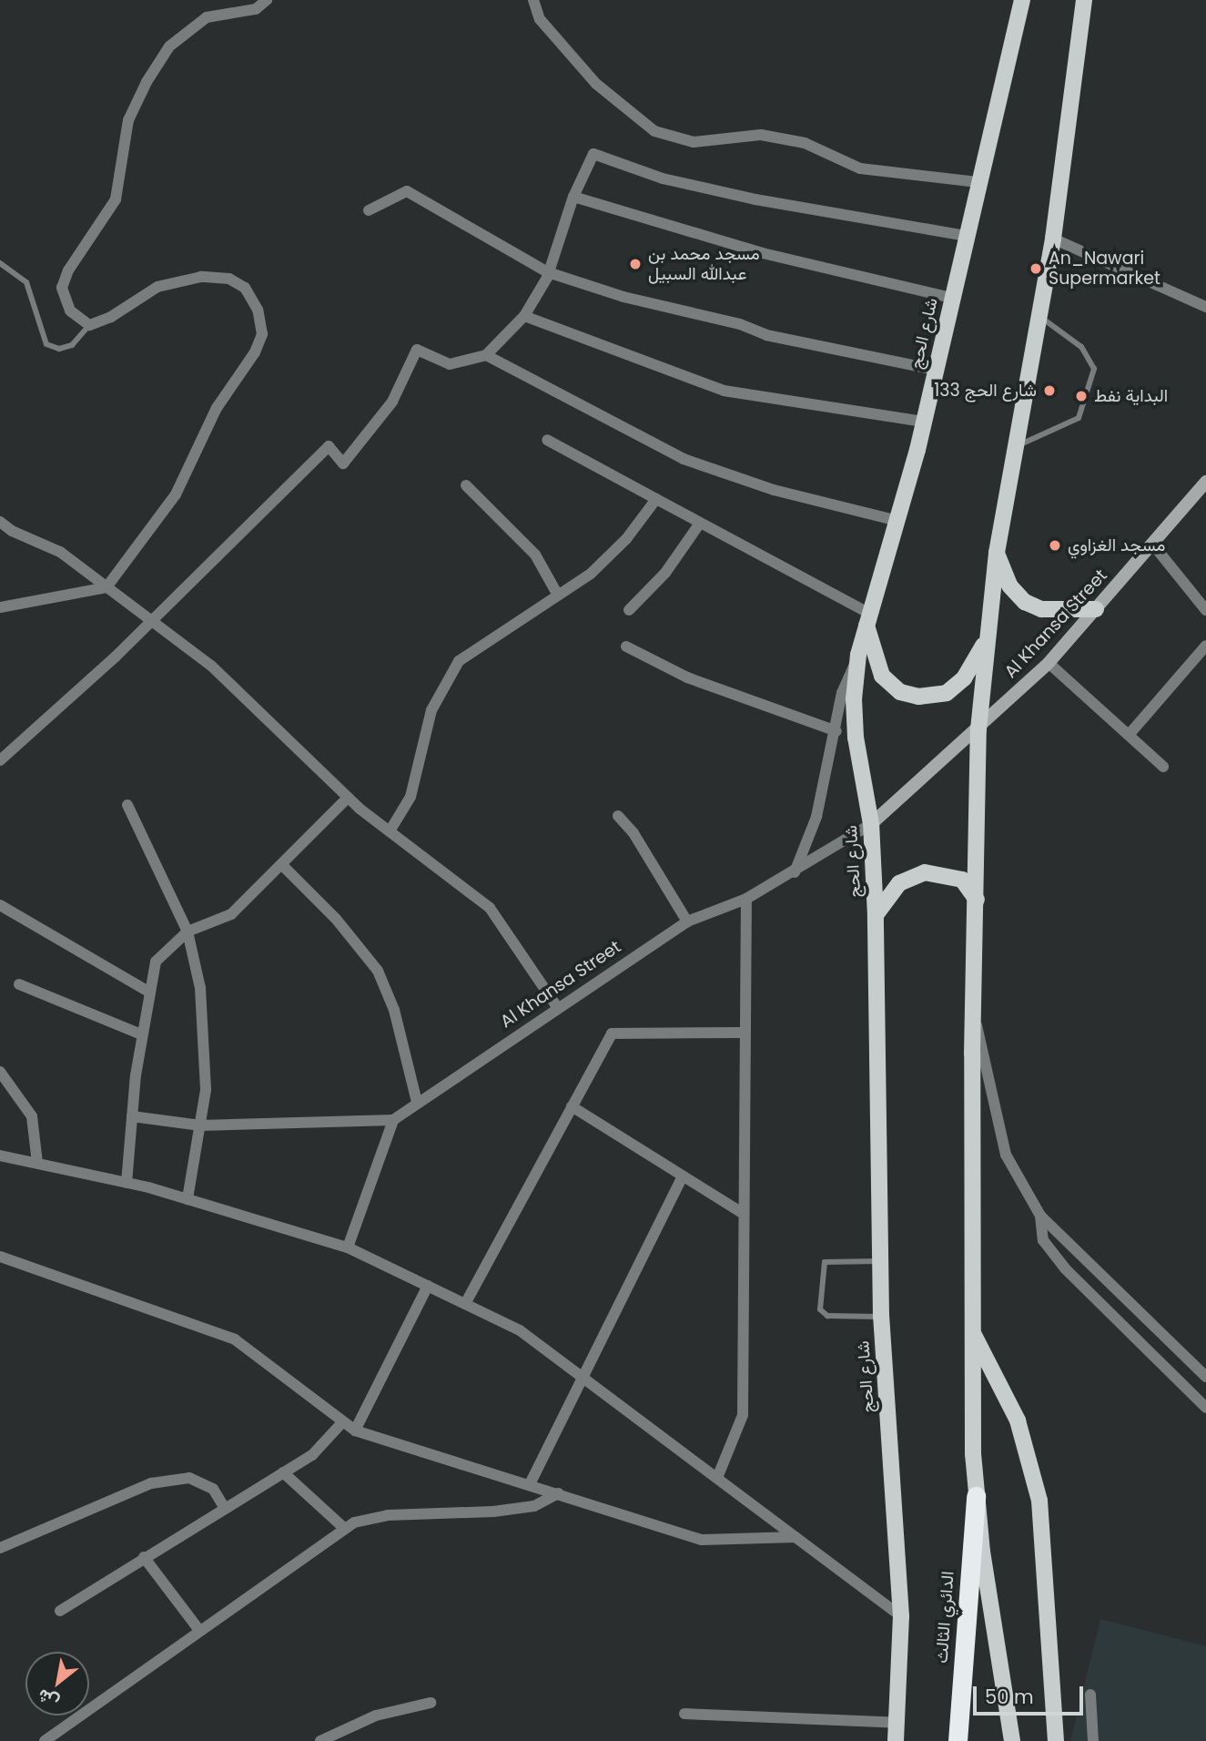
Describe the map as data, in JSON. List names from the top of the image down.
{
  "streets": {
    "highway": ["الدائري الثالث"],
    "main road": ["شارع الحج"],
    "street": ["Al Khansa Street"]
  },
  "crossings": [
    ["شارع الحج", "Al Khansa Street"]
  ],
  "places": [
    "مسجد محمد بن عبدالله السبيل",
    "An_Nawari Supermarket",
    "شارع الحج 133",
    "البداية نفط",
    "مسجد الغزاوي"
  ],
  "scale_bar": "50 m",
  "north": "bottom left"
}
